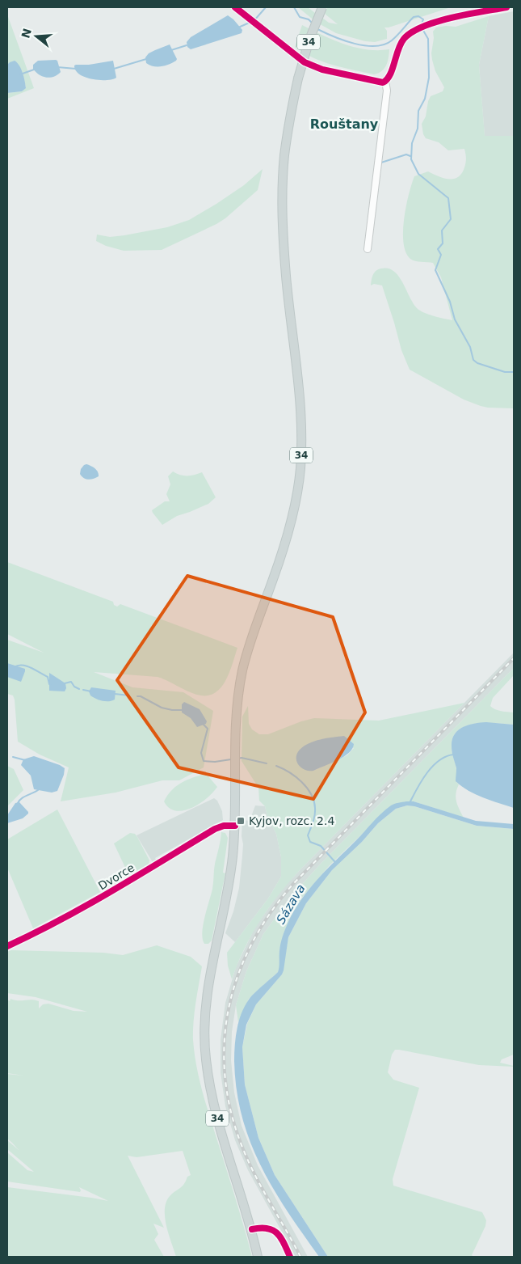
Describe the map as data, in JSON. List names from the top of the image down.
{
  "streets": {
    "main road": ["34"],
    "street": ["Dvorce"]
  },
  "crossings": [
    ["34", "Dvorce"]
  ],
  "districts": ["Rouštany"],
  "water": ["Sázava"],
  "places": {
    "transit": ["Kyjov, rozc. 2.4"]
  },
  "north": "left"
}
